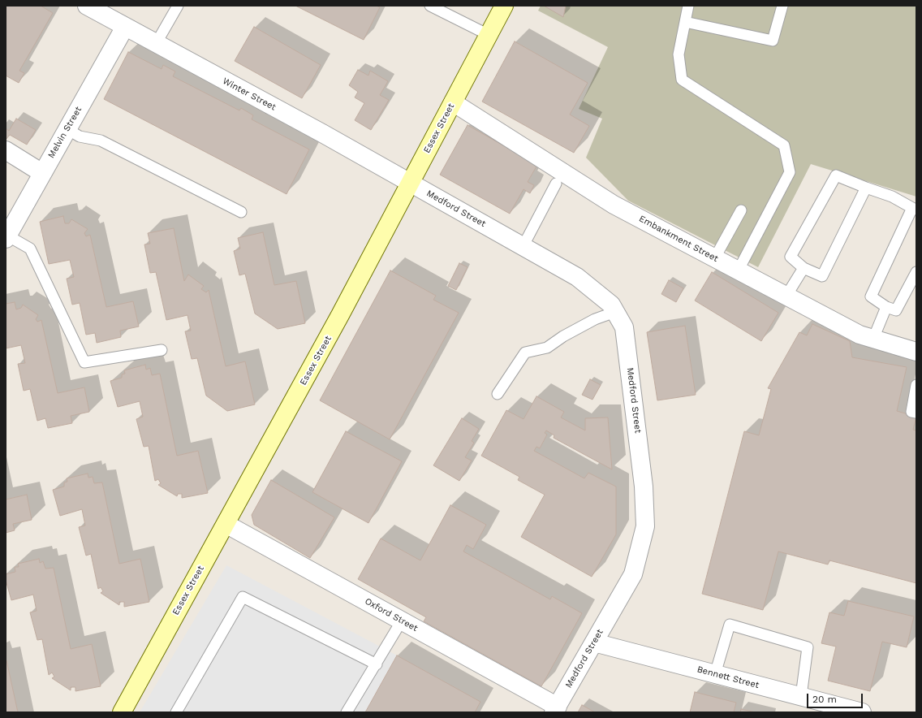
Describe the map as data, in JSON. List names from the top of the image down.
{
  "streets": {
    "main road": ["Essex Street"],
    "street": [
      "Winter Street",
      "Melvin Street",
      "Medford Street",
      "Embankment Street",
      "Oxford Street",
      "Bennett Street"
    ]
  },
  "crossings": [
    ["Winter Street", "Essex Street"],
    ["Winter Street", "Melvin Street"],
    ["Winter Street", "Medford Street"],
    ["Essex Street", "Medford Street"],
    ["Essex Street", "Embankment Street"],
    ["Essex Street", "Oxford Street"],
    ["Medford Street", "Oxford Street"],
    ["Medford Street", "Bennett Street"]
  ],
  "scale_bar": "20 m"
}
